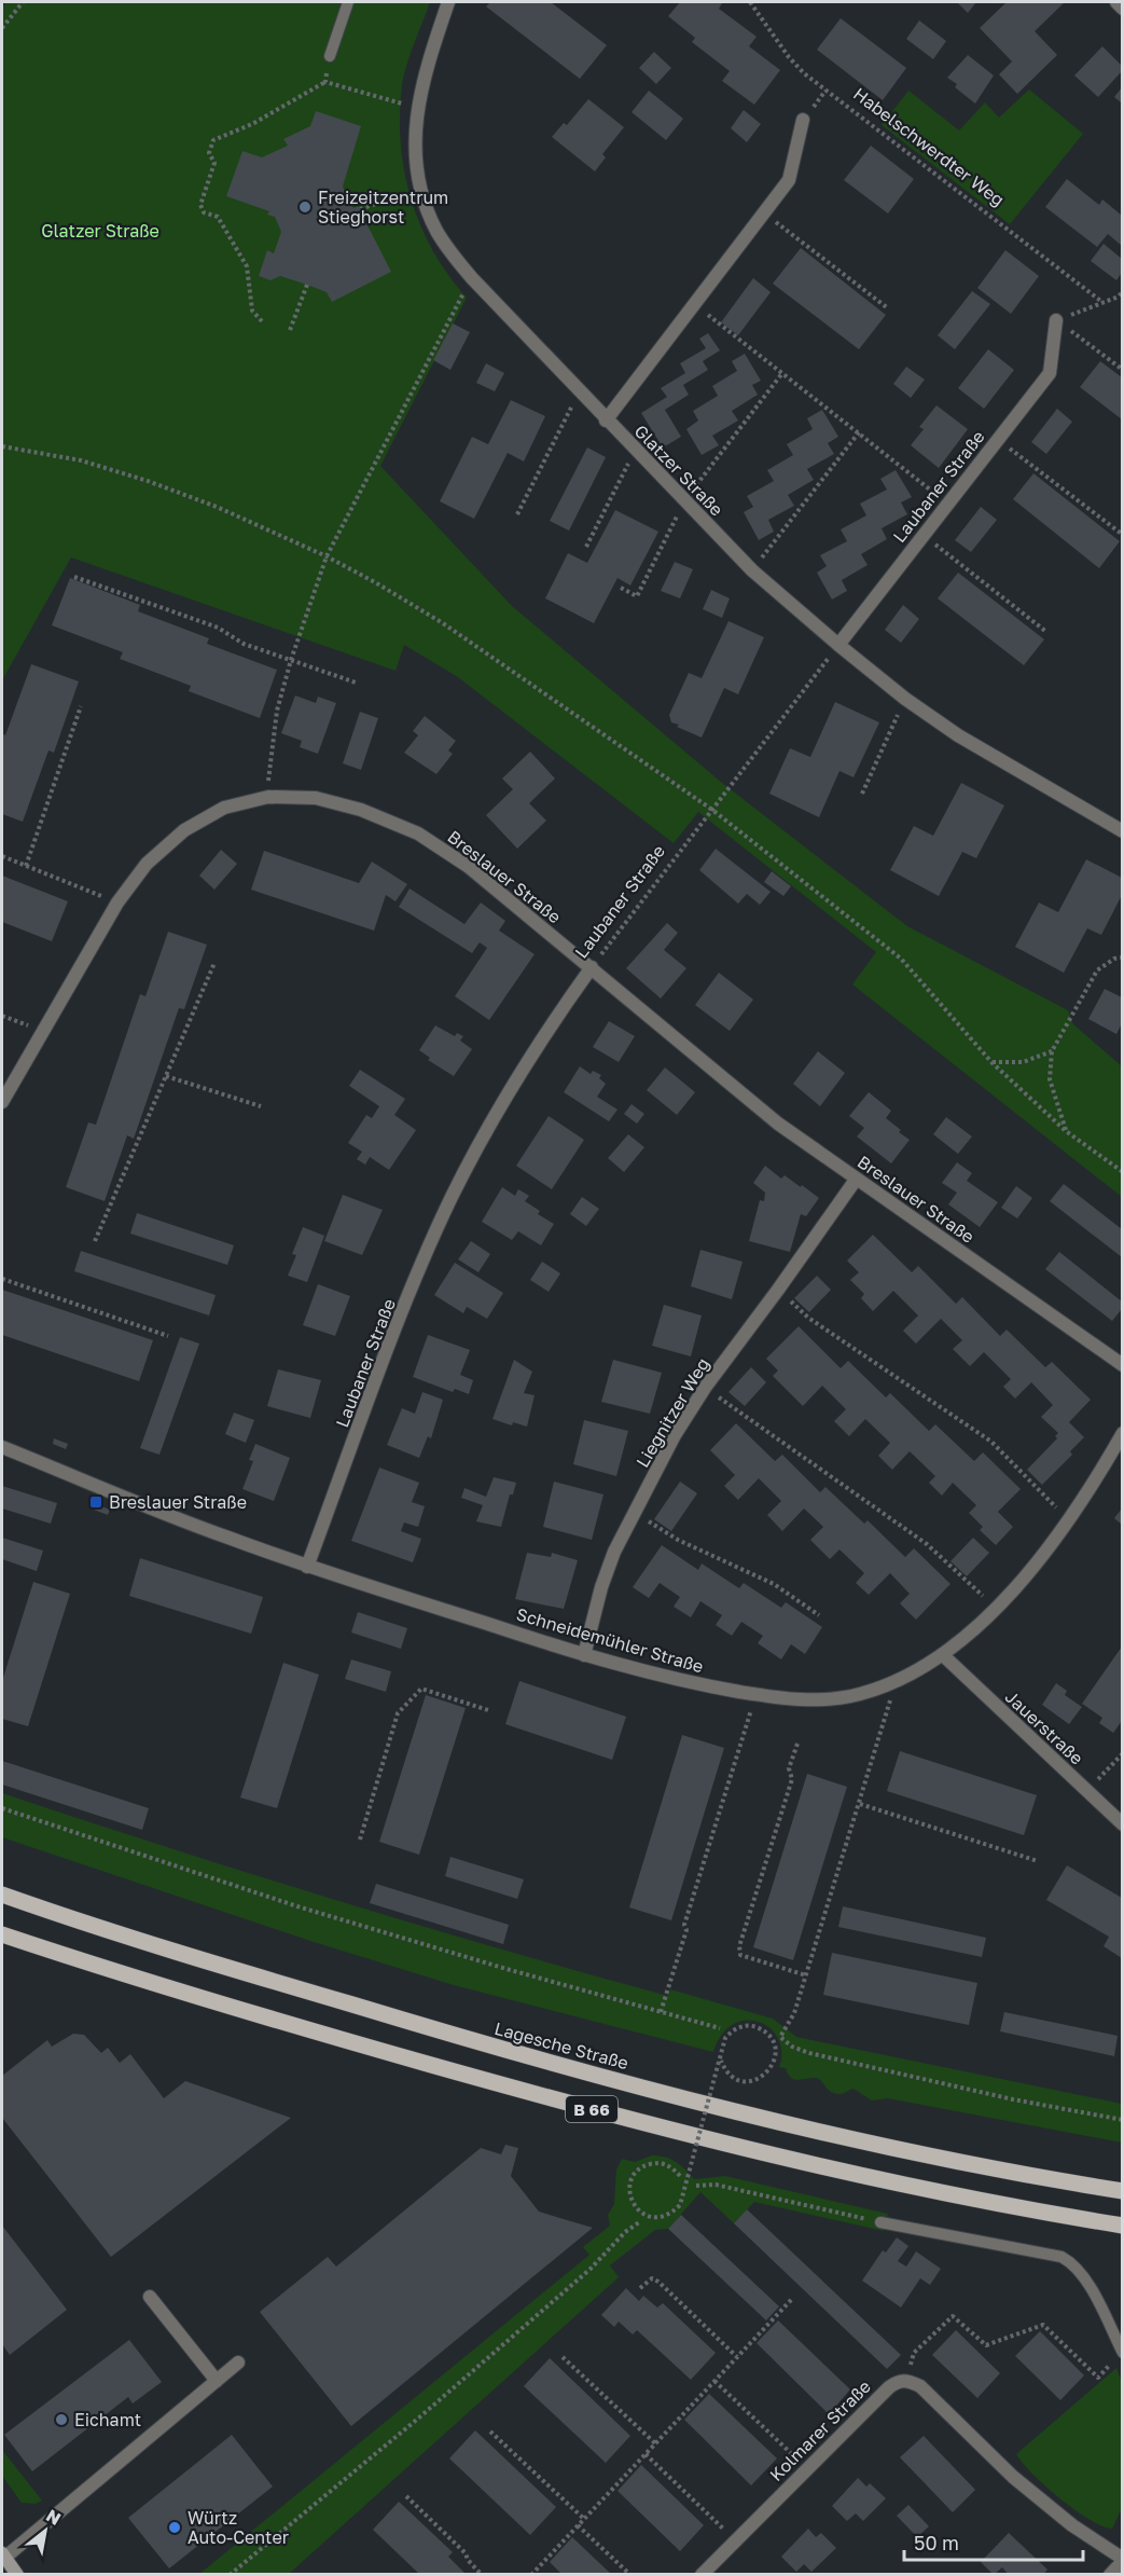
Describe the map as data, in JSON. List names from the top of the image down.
{
  "streets": {
    "main road": ["Lagesche Straße", "B 66"],
    "street": [
      "Glatzer Straße",
      "Laubaner Straße",
      "Breslauer Straße",
      "Liegnitzer Weg",
      "Schneidemühler Straße",
      "Jauerstraße",
      "Kolmarer Straße"
    ],
    "path": ["Habelschwerdter Weg"]
  },
  "crossings": [
    ["Glatzer Straße", "Laubaner Straße"],
    ["Laubaner Straße", "Breslauer Straße"],
    ["Laubaner Straße", "Schneidemühler Straße"],
    ["Breslauer Straße", "Liegnitzer Weg"],
    ["Liegnitzer Weg", "Schneidemühler Straße"],
    ["Schneidemühler Straße", "Jauerstraße"]
  ],
  "parks": ["Glatzer Straße"],
  "places": {
    "other": ["Freizeitzentrum Stieghorst", "Eichamt", "Würtz Auto-Center"],
    "transit": ["Breslauer Straße"]
  },
  "scale_bar": "50 m",
  "north": "top right"
}
